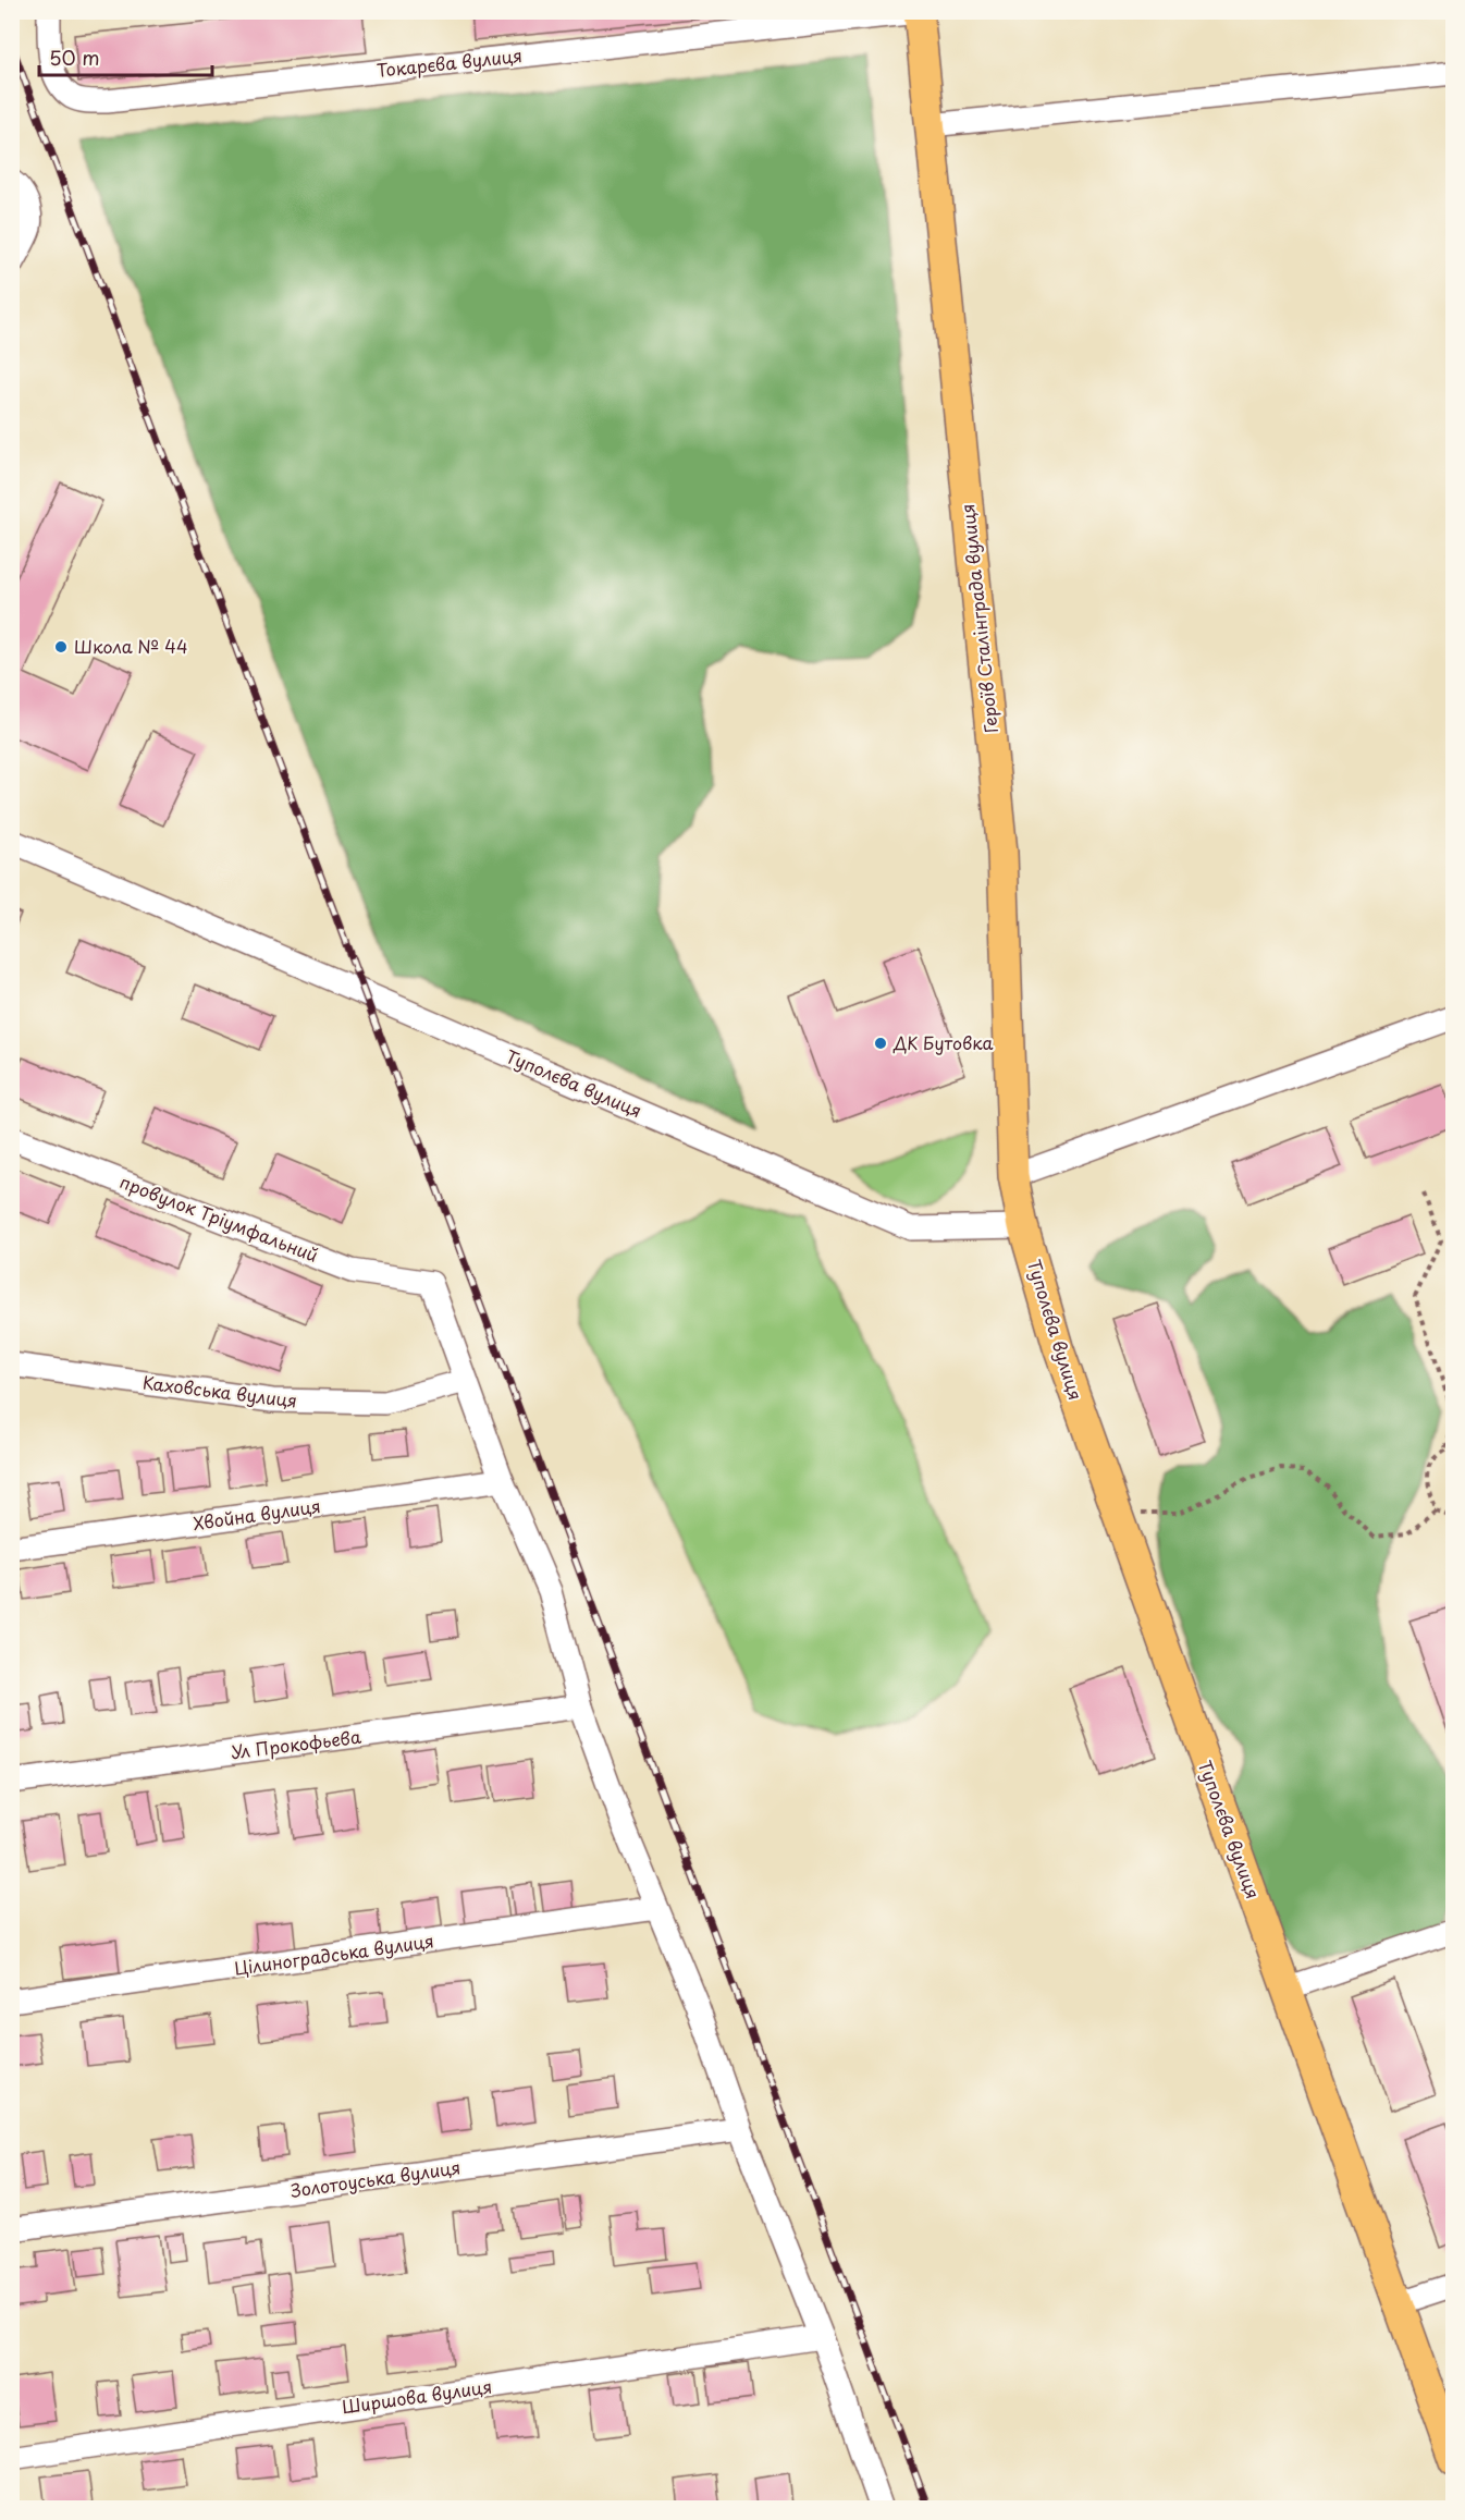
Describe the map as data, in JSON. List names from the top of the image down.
{
  "streets": {
    "main road": ["Героїв Сталінграда вулиця", "Туполєва вулиця"],
    "street": [
      "Токарєва вулиця",
      "провулок Тріумфальний",
      "Каховська вулиця",
      "Хвойна вулиця",
      "Ул Прокофьева",
      "Цілиноградська вулиця",
      "Золотоуська вулиця",
      "Ширшова вулиця"
    ]
  },
  "crossings": [
    ["Токарєва вулиця", "Героїв Сталінграда вулиця"],
    ["Героїв Сталінграда вулиця", "Туполєва вулиця"],
    ["провулок Тріумфальний", "Каховська вулиця"]
  ],
  "places": ["Школа № 44", "ДК Бутовка"],
  "scale_bar": "50 m"
}
